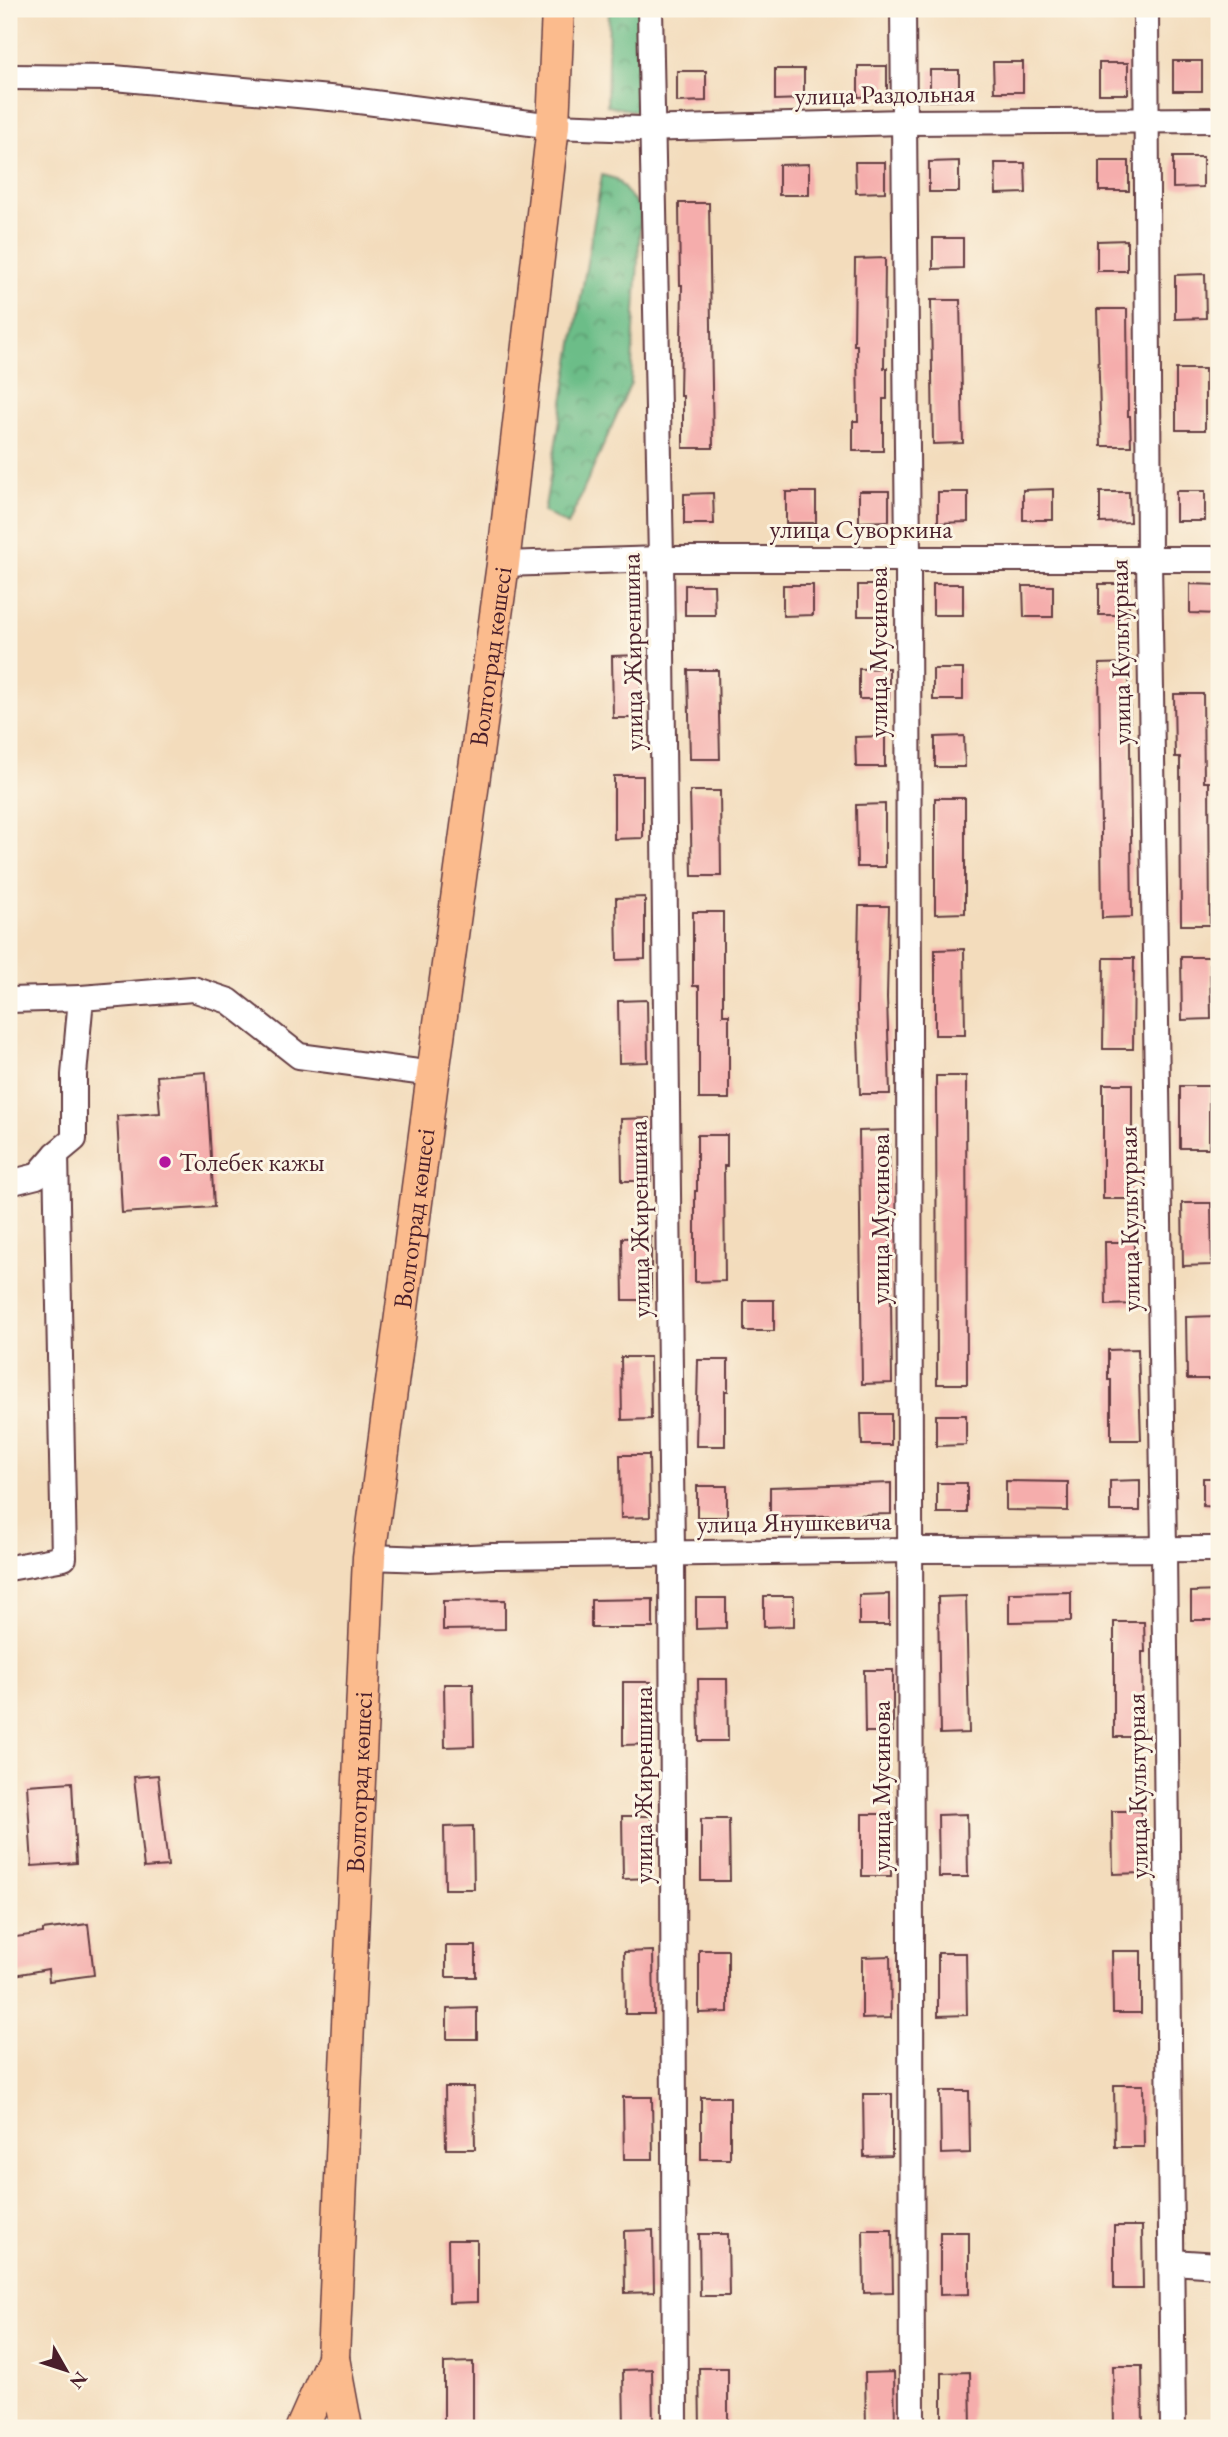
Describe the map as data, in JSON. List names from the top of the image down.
{
  "streets": {
    "main road": ["Волгоград көшесі"],
    "street": [
      "улица Раздольная",
      "улица Суворкина",
      "улица Жиреншина",
      "улица Мусинова",
      "улица Культурная",
      "улица Янушкевича"
    ]
  },
  "crossings": [
    ["улица Раздольная", "улица Жиреншина"],
    ["улица Раздольная", "улица Мусинова"],
    ["улица Раздольная", "улица Культурная"],
    ["улица Раздольная", "Волгоград көшесі"],
    ["улица Суворкина", "улица Жиреншина"],
    ["улица Суворкина", "улица Мусинова"],
    ["улица Суворкина", "улица Культурная"],
    ["улица Суворкина", "Волгоград көшесі"],
    ["улица Жиреншина", "улица Янушкевича"],
    ["улица Мусинова", "улица Янушкевича"],
    ["улица Культурная", "улица Янушкевича"],
    ["Волгоград көшесі", "улица Янушкевича"]
  ],
  "places": ["Толебек кажы"],
  "north": "bottom right"
}
